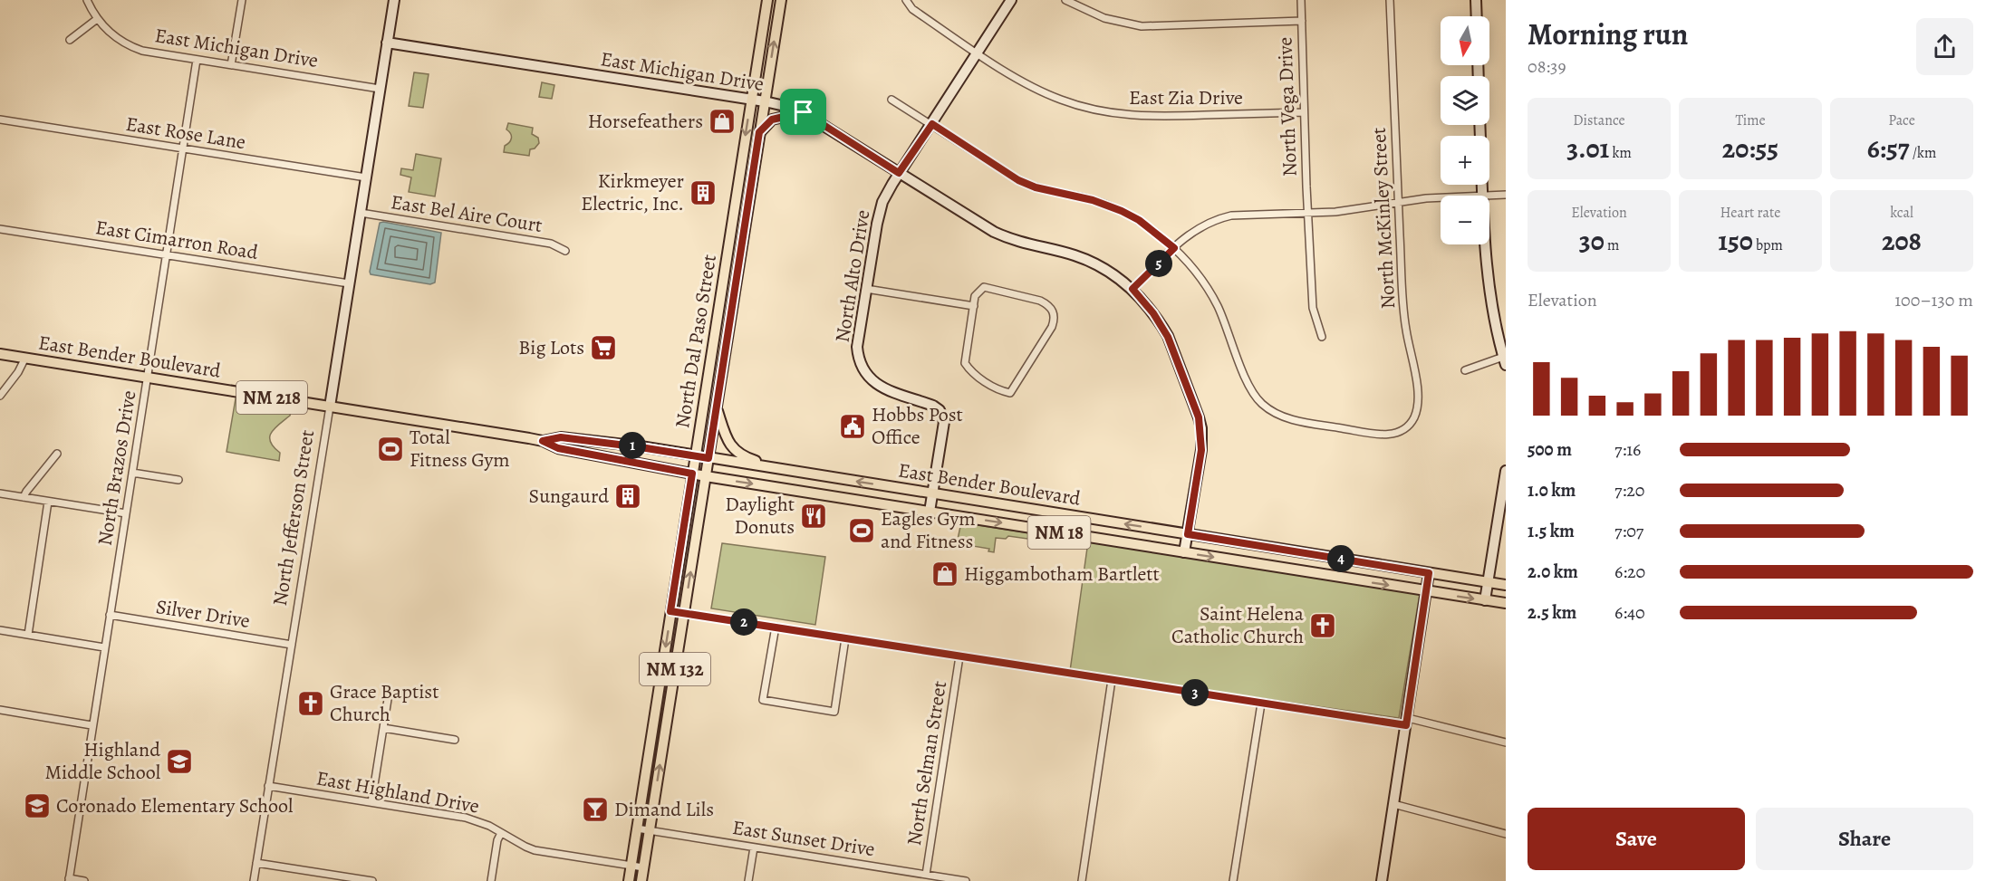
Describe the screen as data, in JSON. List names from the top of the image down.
{
  "streets": {
    "main road": [
      "North Dal Paso Street",
      "East Bender Boulevard",
      "NM 218",
      "NM 18",
      "NM 132"
    ],
    "street": [
      "East Michigan Drive",
      "East Zia Drive",
      "North Vega Drive",
      "East Rose Lane",
      "East Bel Aire Court",
      "North McKinley Street",
      "East Cimarron Road",
      "North Alto Drive",
      "North Brazos Drive",
      "North Jefferson Street",
      "Silver Drive",
      "North Selman Street",
      "East Highland Drive",
      "East Sunset Drive"
    ]
  },
  "crossings": [
    ["East Michigan Drive", "North Alto Drive"],
    ["East Michigan Drive", "North Dal Paso Street"],
    ["East Michigan Drive", "East Bender Boulevard"],
    ["East Michigan Drive", "North Brazos Drive"],
    ["East Michigan Drive", "North Jefferson Street"],
    ["East Zia Drive", "North Vega Drive"],
    ["East Zia Drive", "North Alto Drive"],
    ["East Rose Lane", "North Brazos Drive"],
    ["East Rose Lane", "North Jefferson Street"],
    ["East Bel Aire Court", "North Jefferson Street"],
    ["East Cimarron Road", "North Brazos Drive"],
    ["East Cimarron Road", "North Jefferson Street"],
    ["North Alto Drive", "East Bender Boulevard"],
    ["North Dal Paso Street", "East Bender Boulevard"],
    ["North Dal Paso Street", "East Highland Drive"],
    ["North Dal Paso Street", "East Sunset Drive"],
    ["East Bender Boulevard", "North Brazos Drive"],
    ["East Bender Boulevard", "North Jefferson Street"],
    ["East Bender Boulevard", "NM 18"],
    ["North Brazos Drive", "Silver Drive"],
    ["North Jefferson Street", "Silver Drive"],
    ["North Jefferson Street", "East Highland Drive"],
    ["North Selman Street", "East Sunset Drive"]
  ],
  "places": {
    "shop": ["Horsefeathers", "Higgambotham Bartlett"],
    "building": ["Kirkmeyer Electric, Inc.", "Sungaurd"],
    "supermarket": ["Big Lots"],
    "public building": ["Hobbs Post Office"],
    "sports": ["Total Fitness Gym", "Eagles Gym and Fitness"],
    "restaurant": ["Daylight Donuts"],
    "church": ["Saint Helena Catholic Church", "Grace Baptist Church"],
    "school or university": ["Highland Middle School", "Coronado Elementary School"],
    "bar": ["Dimand Lils"]
  },
  "north": "bottom",
  "page": {
    "heading": ["Morning run", "08:39"],
    "map_buttons": ["+", "−"],
    "stats": [
      ["Distance", "3.01 km"],
      ["Time", "20:55"],
      ["Pace", "6:57 /km"],
      ["Elevation", "30 m"],
      ["Heart rate", "150 bpm"],
      ["kcal", "208"]
    ],
    "pins": [
      "5",
      "1",
      "4",
      "2",
      "3"
    ],
    "chart": ["Elevation", "100–130 m"],
    "list": [
      {
        "name": "500 m",
        "note": "7:16"
      },
      {
        "name": "1.0 km",
        "note": "7:20"
      },
      {
        "name": "1.5 km",
        "note": "7:07"
      },
      {
        "name": "2.0 km",
        "note": "6:20"
      },
      {
        "name": "2.5 km",
        "note": "6:40"
      }
    ],
    "buttons": ["Save", "Share"]
  }
}
